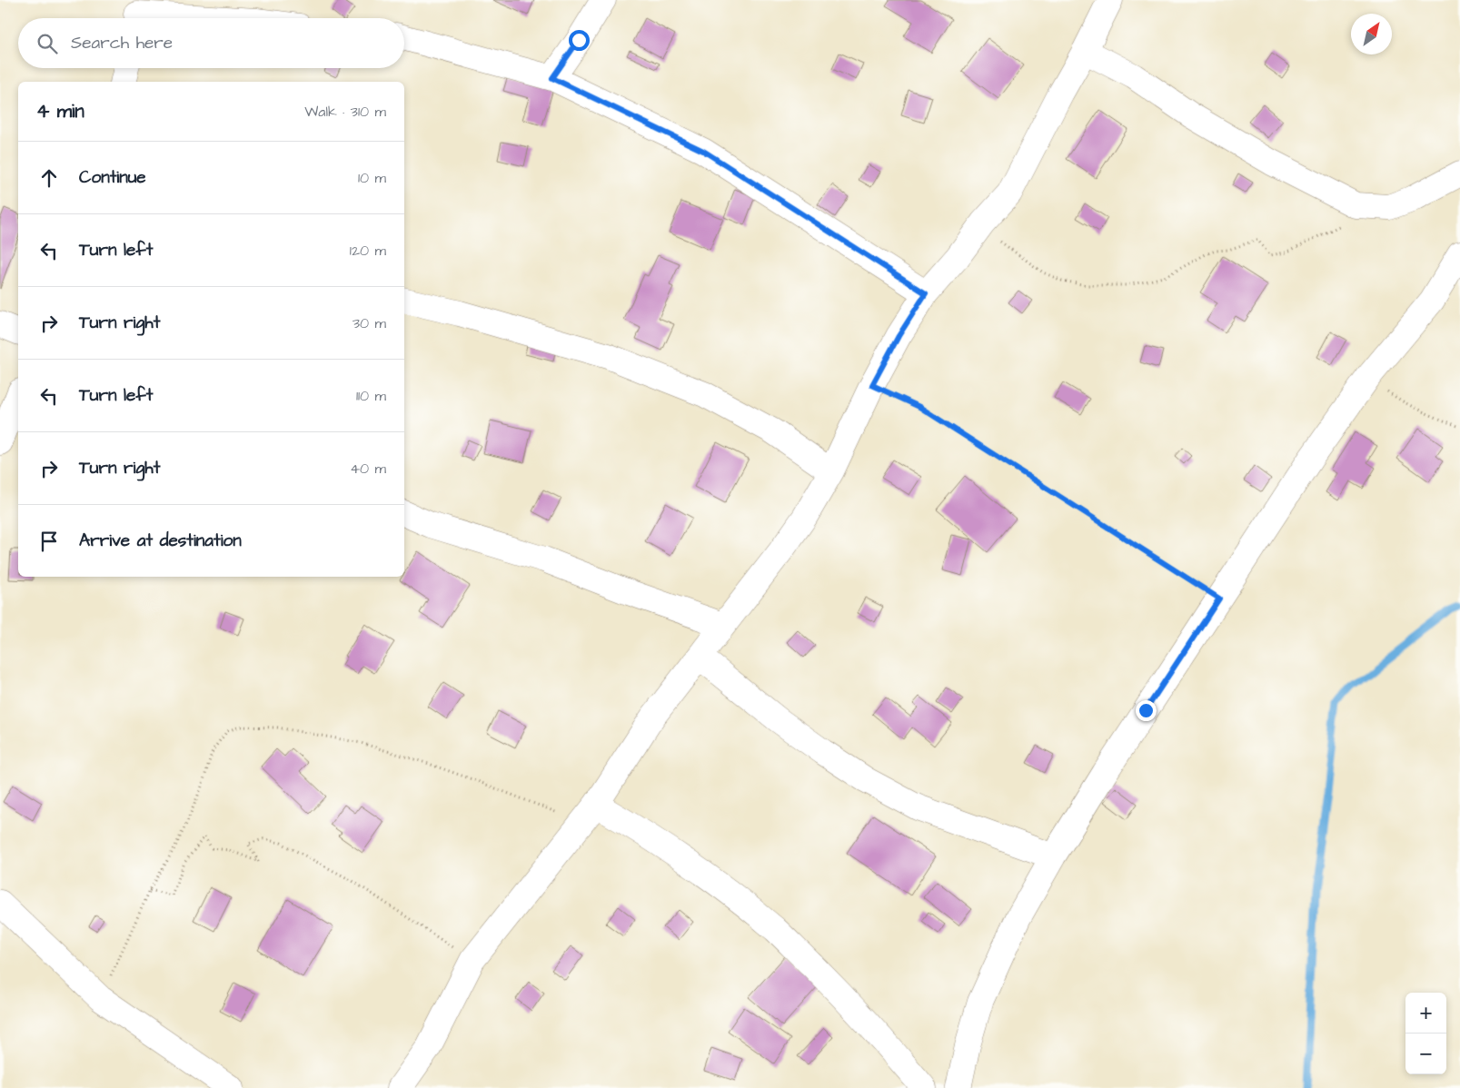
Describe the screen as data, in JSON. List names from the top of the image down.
{
  "north": "top right",
  "page": {
    "search": "Search here",
    "heading": ["4 min", "Walk · 310 m"],
    "list": [
      ["Continue", "10 m"],
      ["Turn left", "120 m"],
      ["Turn right", "30 m"],
      ["Turn left", "110 m"],
      ["Turn right", "40 m"],
      "Arrive at destination"
    ],
    "map_buttons": ["+", "−"]
  }
}
